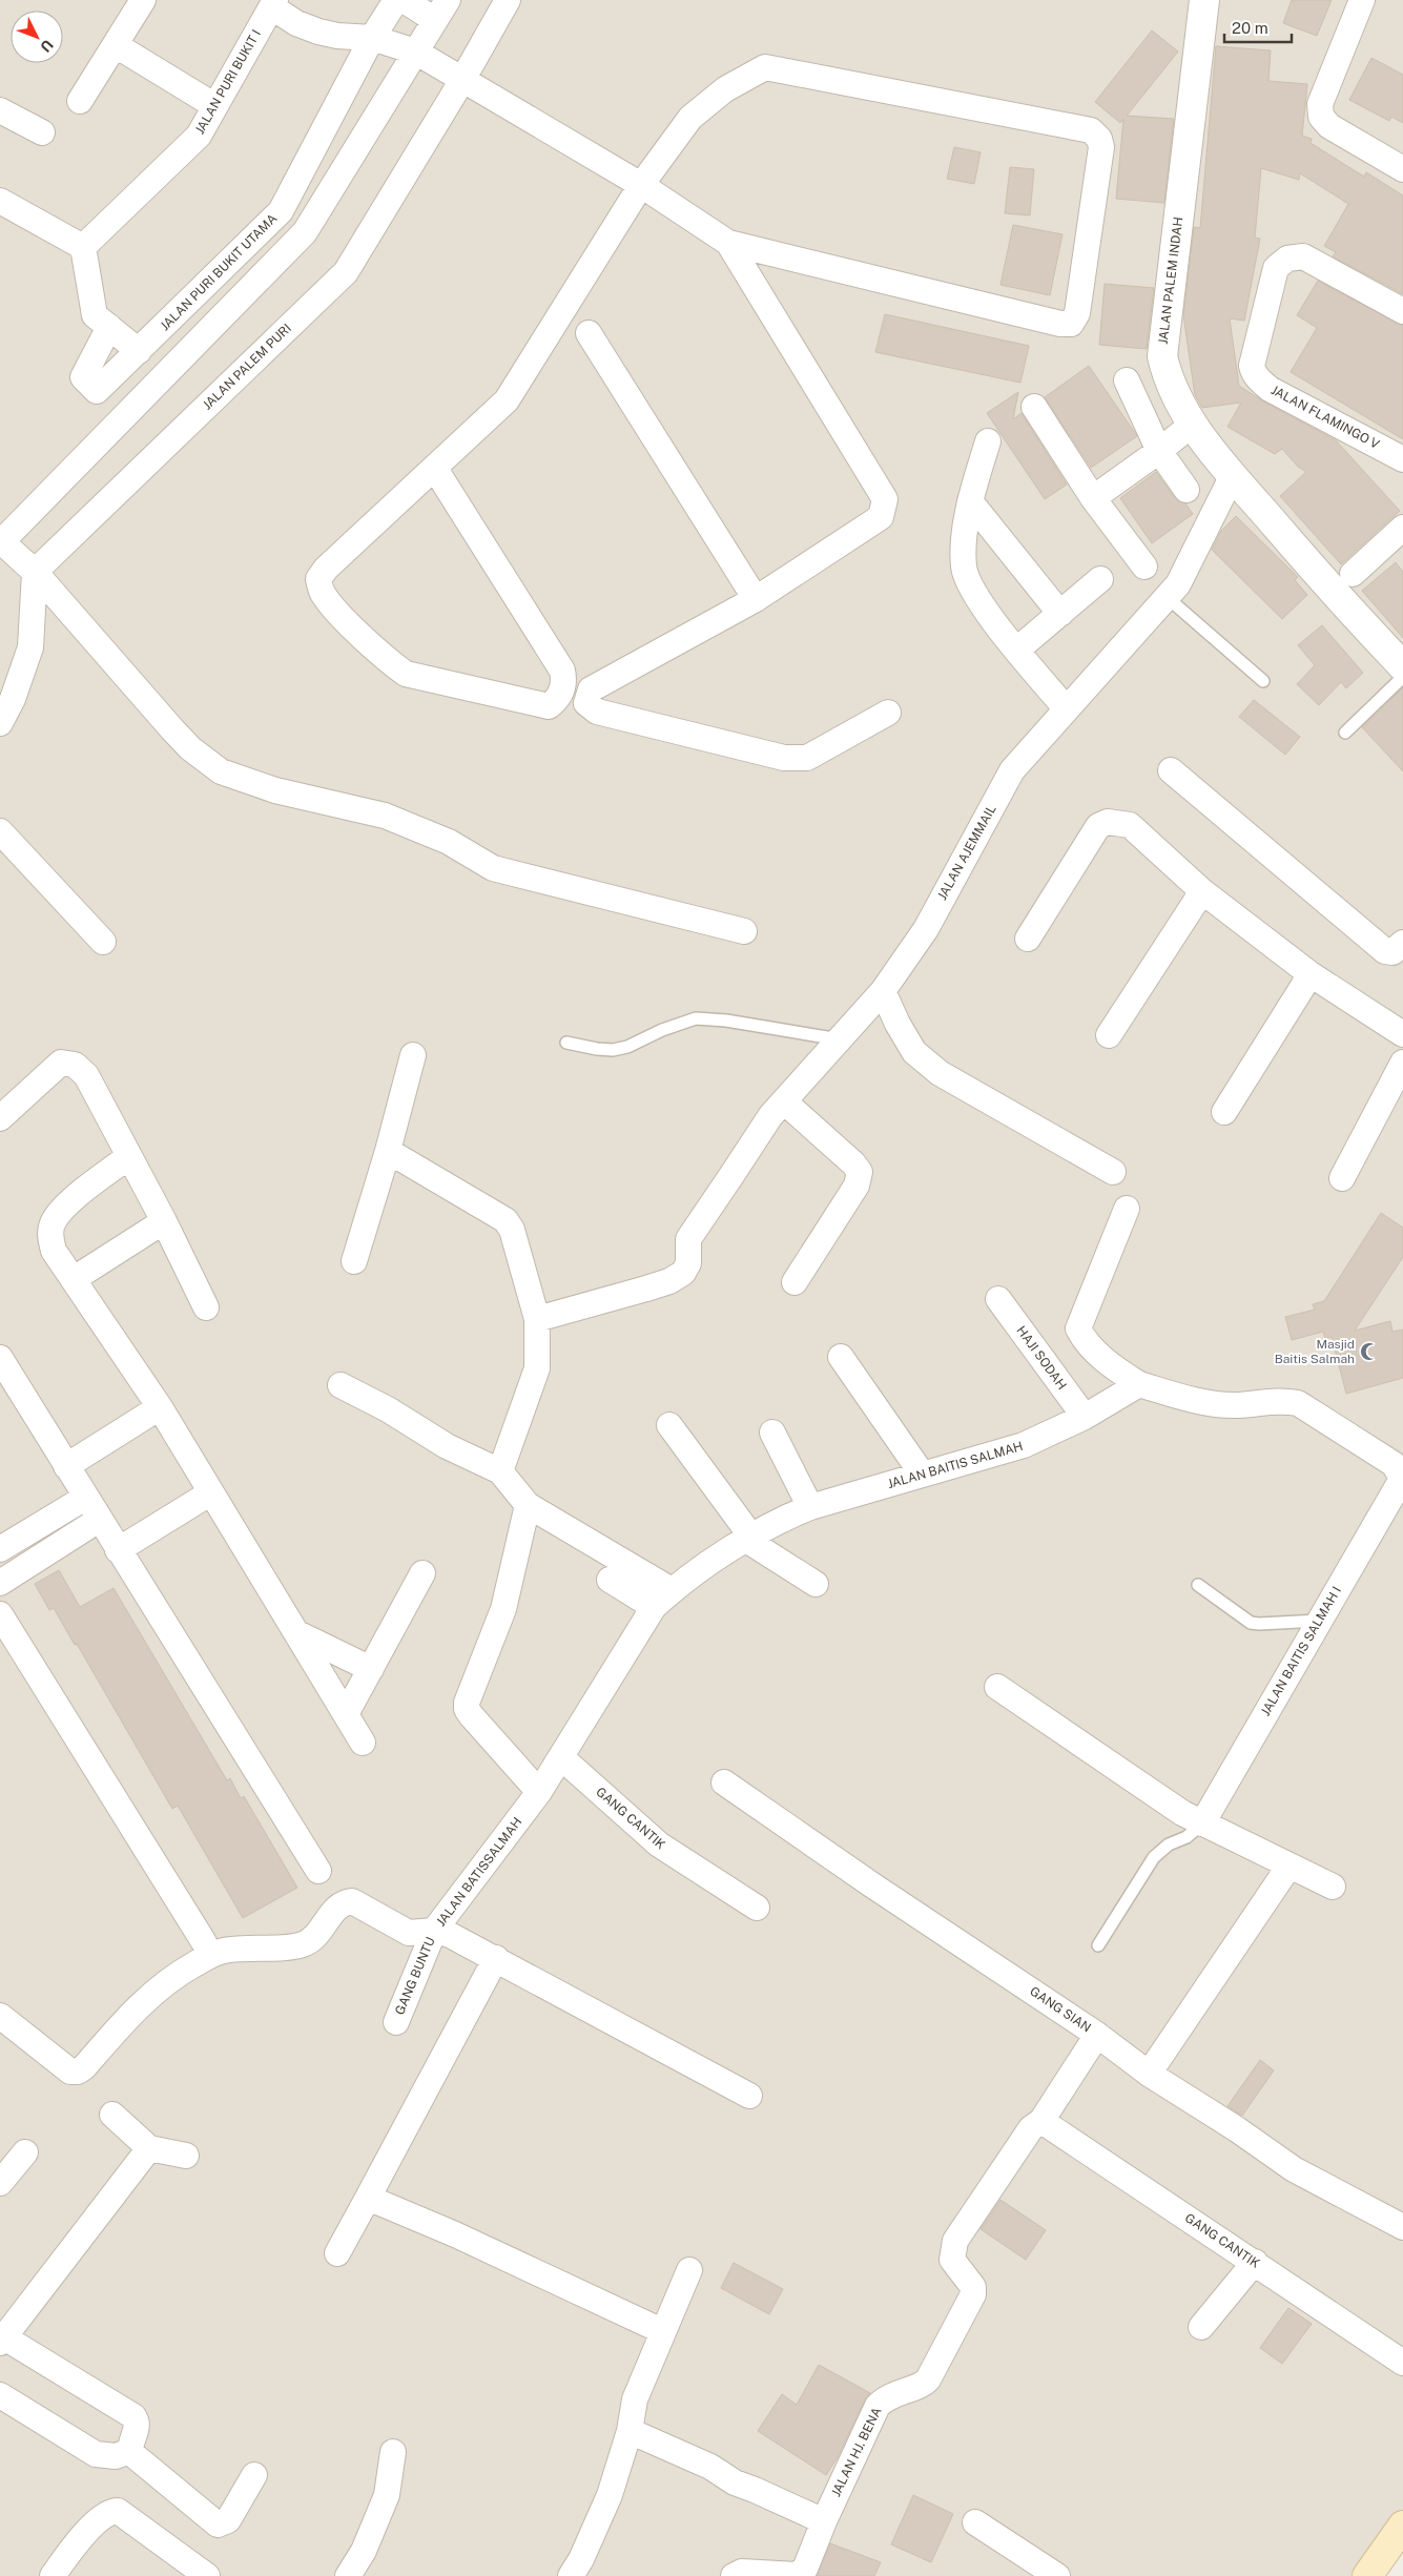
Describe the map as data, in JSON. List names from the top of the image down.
{
  "streets": {
    "street": [
      "JALAN PURI BUKIT I",
      "JALAN PURI BUKIT UTAMA",
      "JALAN PALEM INDAH",
      "JALAN PALEM PURI",
      "JALAN FLAMINGO V",
      "JALAN AJEMMAIL",
      "HAJI SODAH",
      "JALAN BAITIS SALMAH",
      "JALAN BAITIS SALMAH I",
      "GANG CANTIK",
      "JALAN BATISSALMAH",
      "GANG BUNTU",
      "GANG SIAN",
      "JALAN HJ. BENA"
    ]
  },
  "crossings": [
    ["JALAN PALEM INDAH", "JALAN AJEMMAIL"],
    ["HAJI SODAH", "JALAN BAITIS SALMAH"],
    ["JALAN BAITIS SALMAH", "JALAN BATISSALMAH"],
    ["GANG CANTIK", "JALAN BATISSALMAH"],
    ["GANG CANTIK", "JALAN HJ. BENA"],
    ["JALAN BATISSALMAH", "GANG BUNTU"],
    ["GANG SIAN", "JALAN HJ. BENA"]
  ],
  "places": {
    "mosque": ["Masjid Baitis Salmah"]
  },
  "scale_bar": "20 m",
  "north": "bottom right"
}
